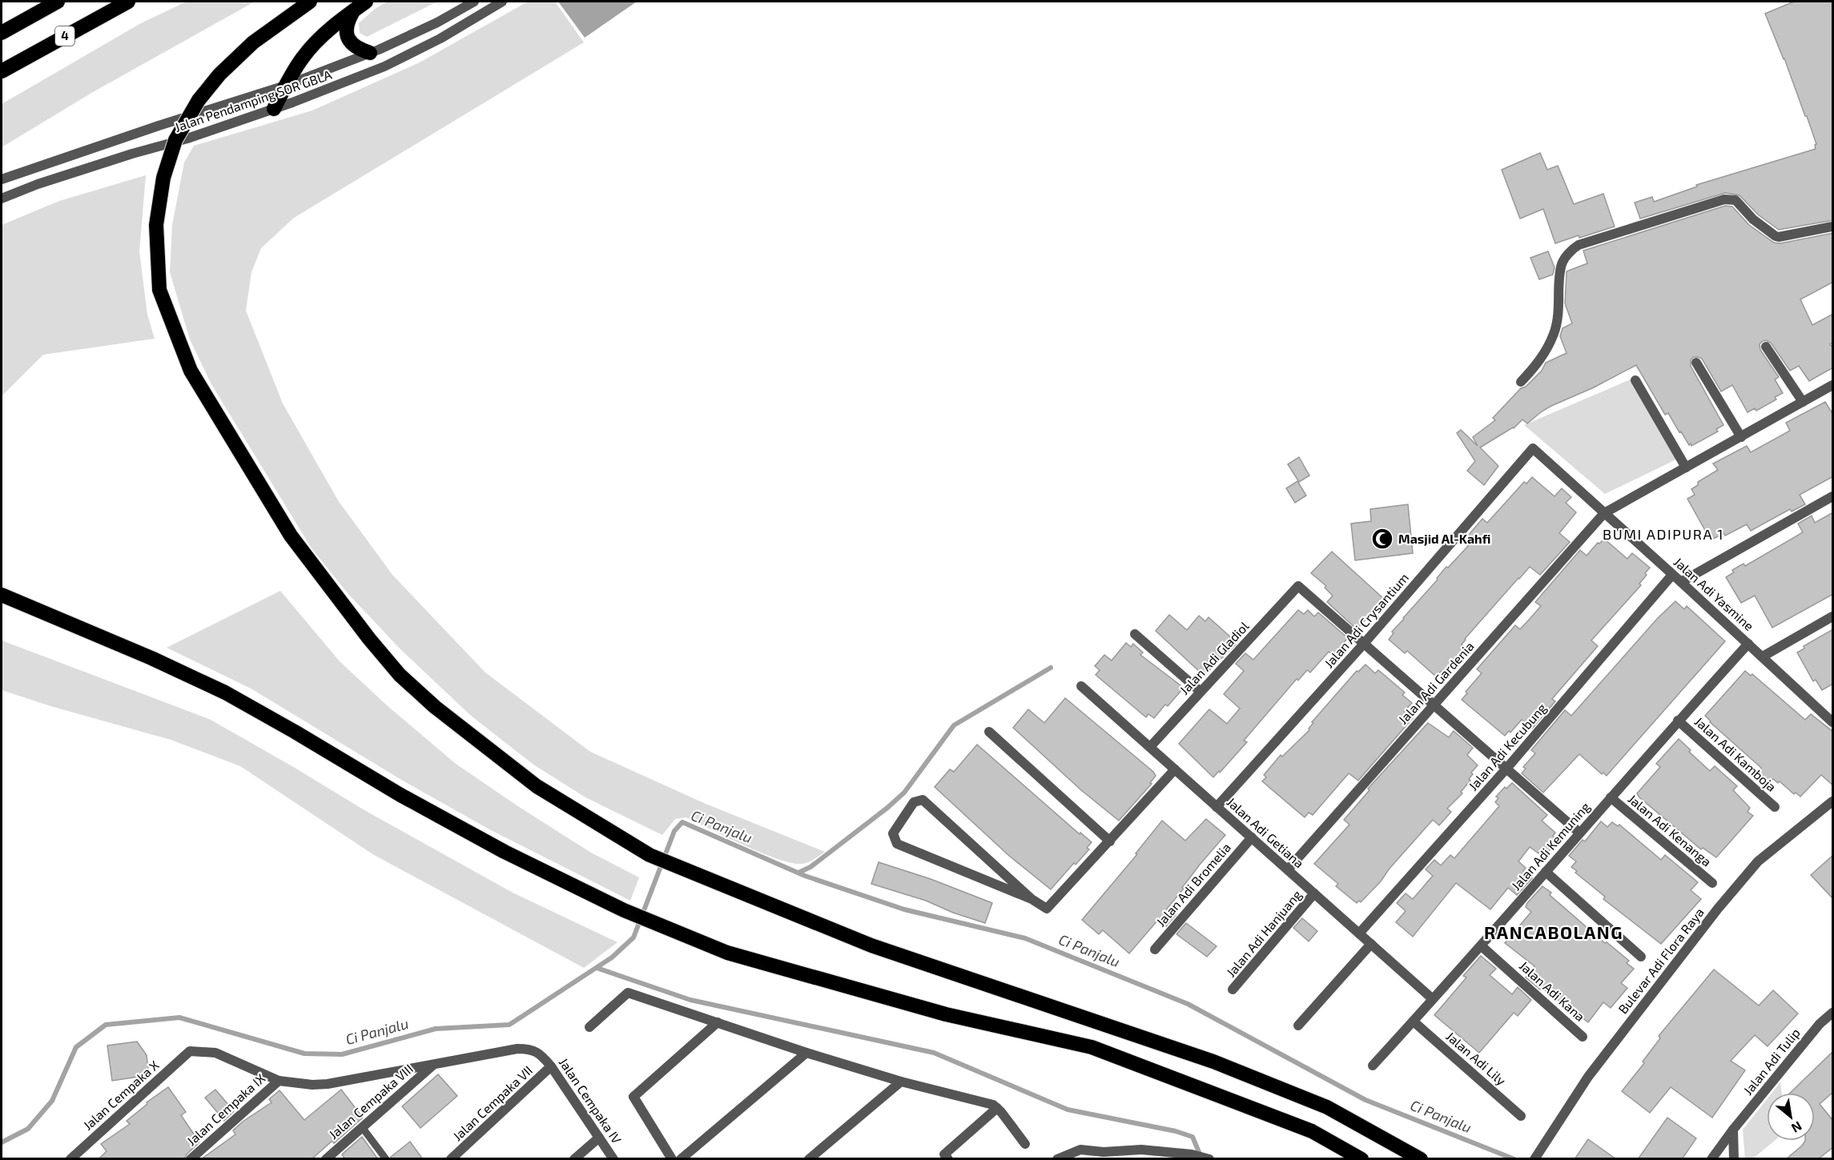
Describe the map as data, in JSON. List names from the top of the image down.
{
  "streets": {
    "highway": ["4"],
    "street": [
      "Jalan Pendamping SOR GBLA",
      "Jalan Adi Yasmine",
      "Jalan Adi Crysantium",
      "Jalan Adi Gladiol",
      "Jalan Adi Gardenia",
      "Jalan Adi Kecubung",
      "Jalan Adi Kamboja",
      "Jalan Adi Kenanga",
      "Jalan Adi Getiana",
      "Jalan Adi Kemuning",
      "Jalan Adi Bromelia",
      "Jalan Adi Hanjuang",
      "Bulevar Adi Flora Raya",
      "Jalan Adi Kana",
      "Jalan Adi Lily",
      "Jalan Adi Tulip",
      "Jalan Cempaka X",
      "Jalan Cempaka IV",
      "Jalan Cempaka VIII",
      "Jalan Cempaka VII",
      "Jalan Cempaka IX"
    ]
  },
  "crossings": [
    ["Jalan Adi Yasmine", "Jalan Adi Crysantium"],
    ["Jalan Adi Yasmine", "Jalan Adi Gardenia"],
    ["Jalan Adi Yasmine", "Jalan Adi Kecubung"],
    ["Jalan Adi Yasmine", "Jalan Adi Kemuning"],
    ["Jalan Adi Crysantium", "Jalan Adi Gladiol"],
    ["Jalan Adi Crysantium", "Jalan Adi Getiana"],
    ["Jalan Adi Gladiol", "Jalan Adi Getiana"],
    ["Jalan Adi Gardenia", "Jalan Adi Getiana"],
    ["Jalan Adi Kecubung", "Jalan Adi Getiana"],
    ["Jalan Adi Kamboja", "Jalan Adi Kemuning"],
    ["Jalan Adi Kenanga", "Jalan Adi Kemuning"],
    ["Jalan Adi Getiana", "Jalan Adi Kemuning"],
    ["Jalan Adi Getiana", "Jalan Adi Bromelia"],
    ["Jalan Adi Getiana", "Jalan Adi Hanjuang"],
    ["Jalan Adi Kemuning", "Jalan Adi Kana"],
    ["Jalan Adi Kemuning", "Jalan Adi Lily"],
    ["Jalan Cempaka X", "Jalan Cempaka IX"],
    ["Jalan Cempaka IV", "Jalan Cempaka VIII"],
    ["Jalan Cempaka IV", "Jalan Cempaka VII"]
  ],
  "districts": ["BUMI ADIPURA 1", "RANCABOLANG"],
  "water": ["Ci Panjalu"],
  "places": {
    "mosque": ["Masjid Al-Kahfi"]
  },
  "north": "bottom right"
}
